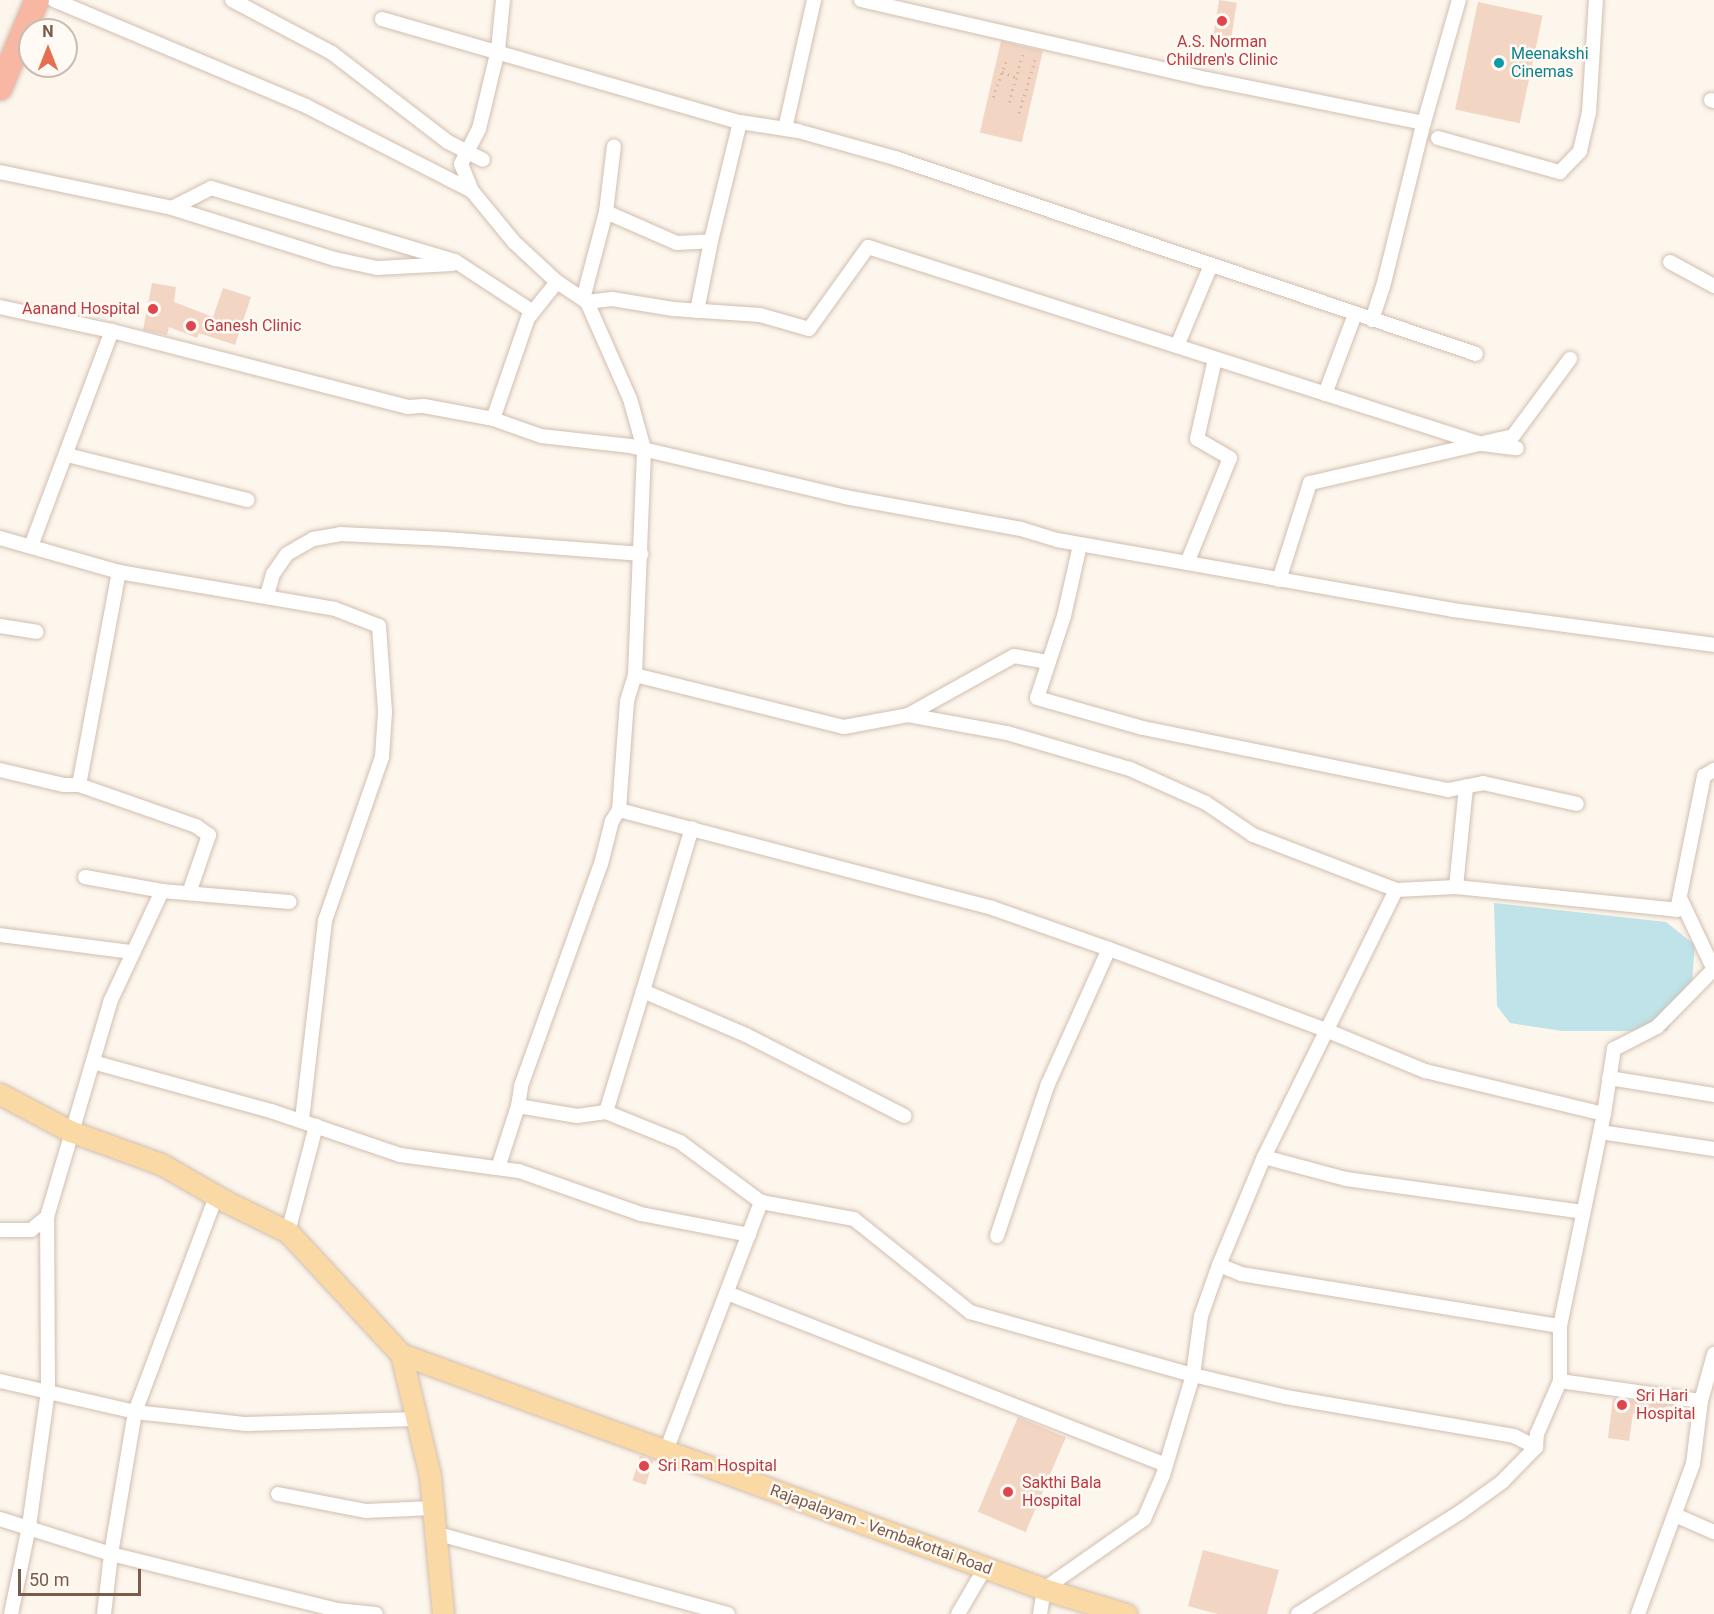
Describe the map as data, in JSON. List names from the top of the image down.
{
  "streets": {
    "main road": ["Rajapalayam - Vembakottai Road"]
  },
  "places": [
    "A.S. Norman Children's Clinic",
    "Meenakshi Cinemas",
    "Aanand Hospital",
    "Ganesh Clinic",
    "Sri Hari Hospital",
    "Sri Ram Hospital",
    "Sakthi Bala Hospital"
  ],
  "scale_bar": "50 m",
  "north": "top"
}
